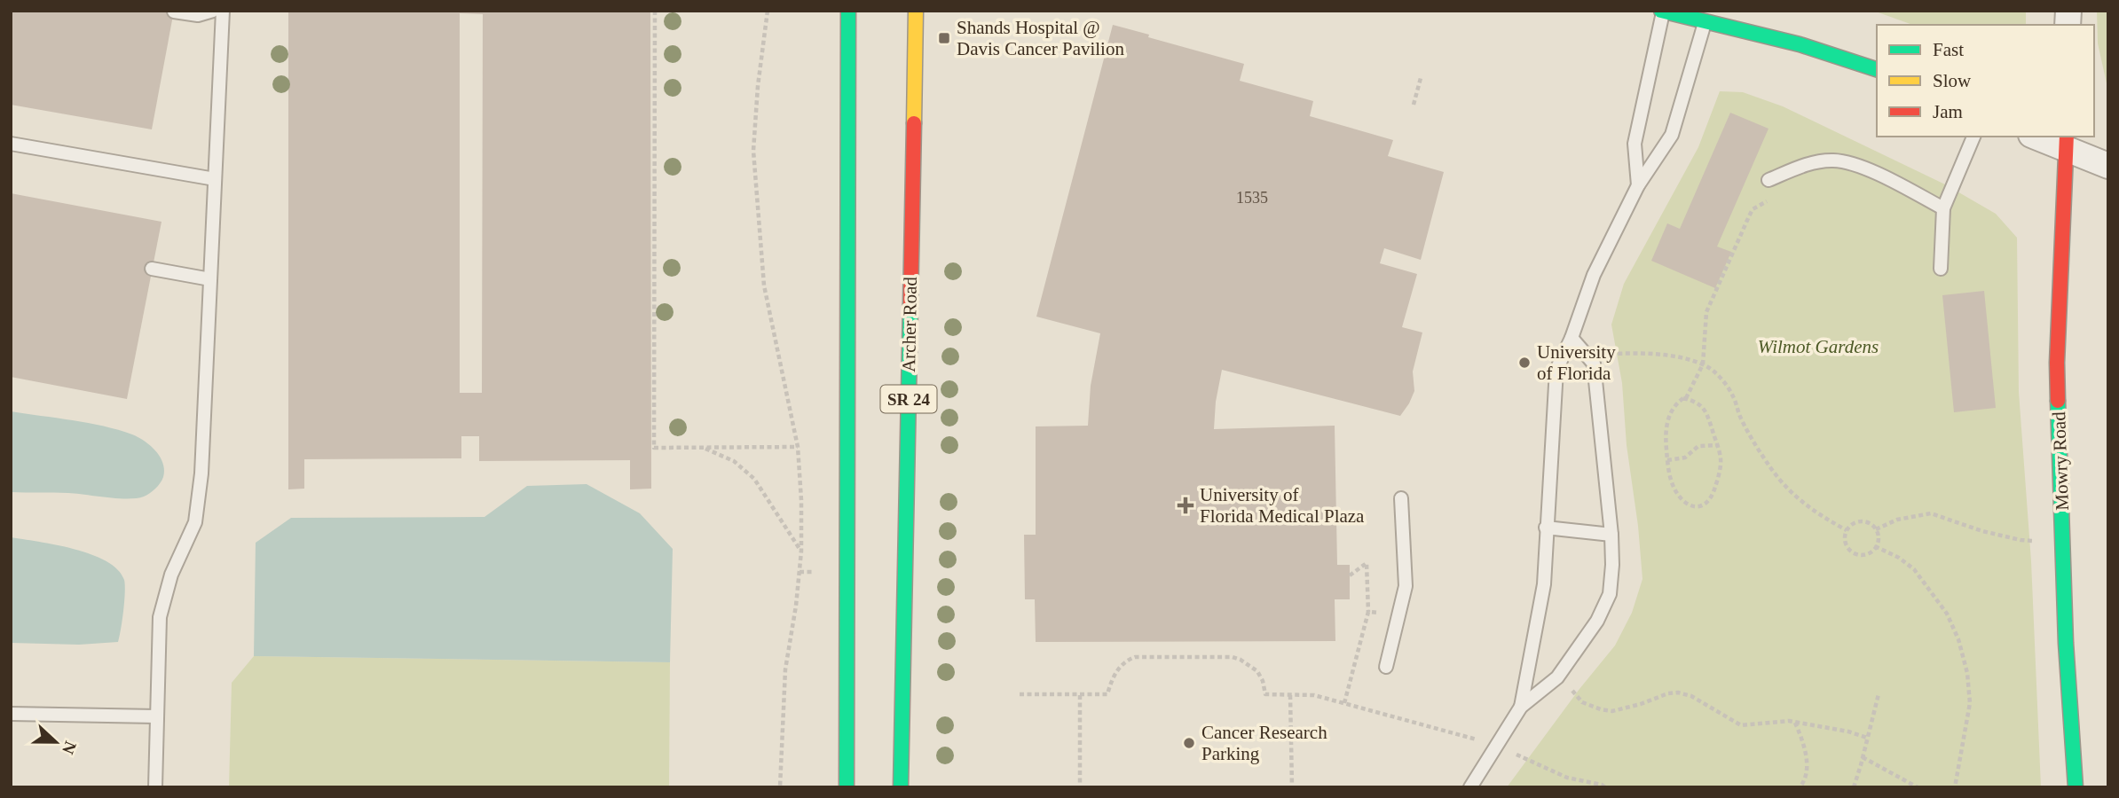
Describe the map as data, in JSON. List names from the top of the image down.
{
  "streets": {
    "main road": ["Archer Road", "SR 24", "Mowry Road"]
  },
  "parks": ["Wilmot Gardens"],
  "places": {
    "transit": ["Shands Hospital @ Davis Cancer Pavilion"],
    "other": ["University of Florida", "Cancer Research Parking"],
    "health": ["University of Florida Medical Plaza"]
  },
  "house_numbers": ["1535"],
  "legend": ["Fast", "Slow", "Jam"],
  "north": "right"
}
